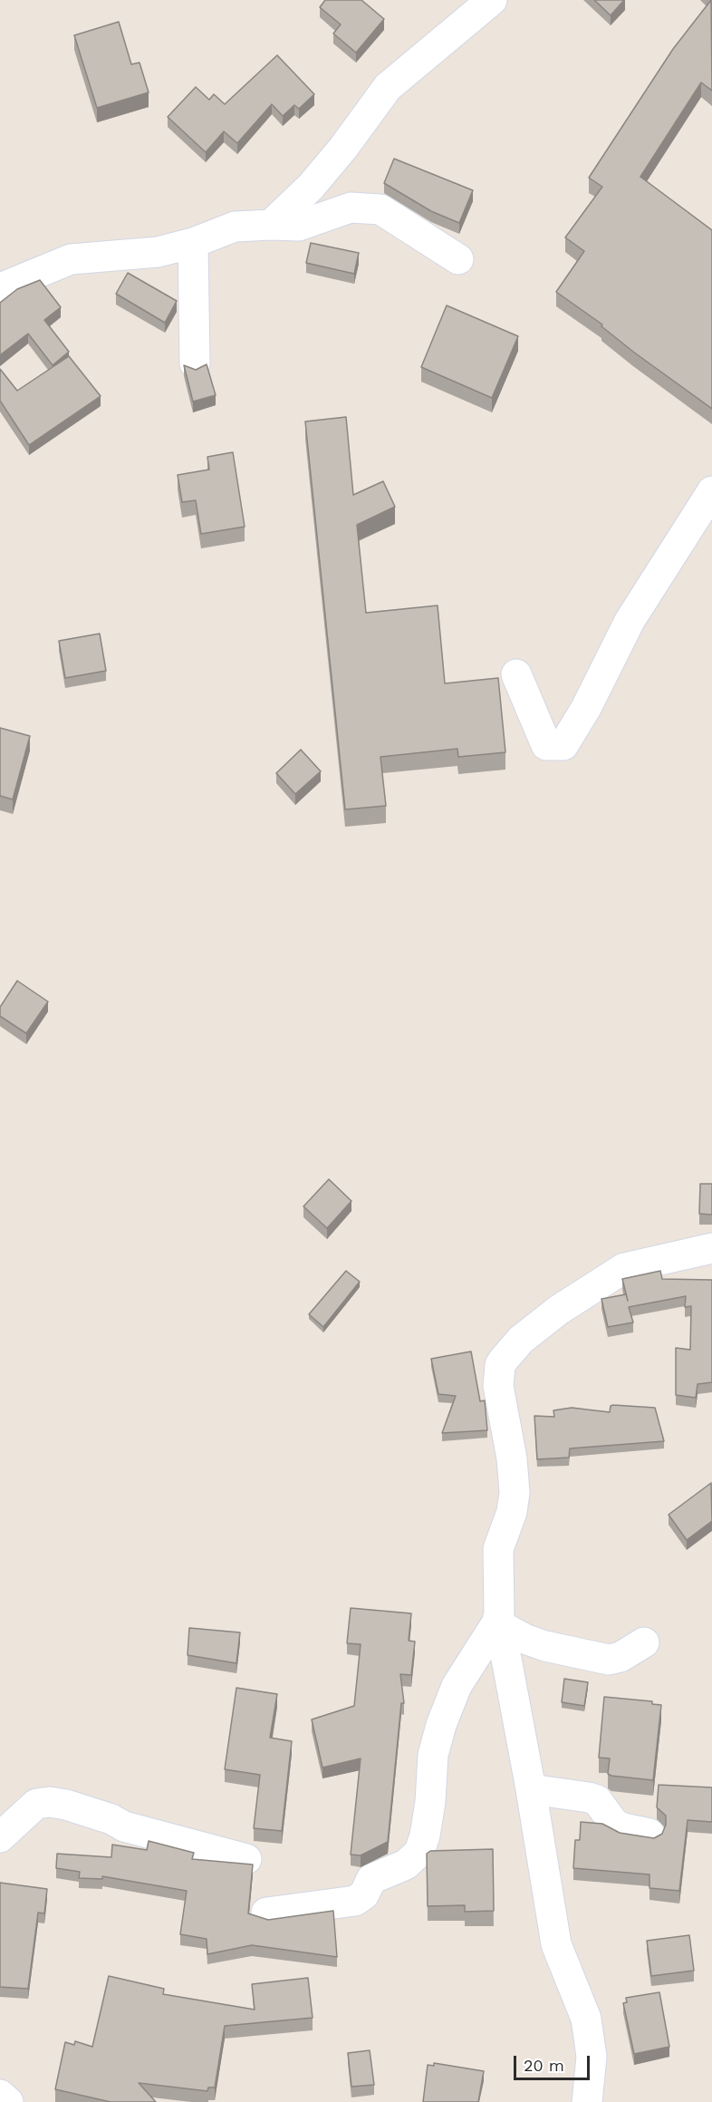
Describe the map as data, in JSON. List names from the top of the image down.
{
  "scale_bar": "20 m"
}
